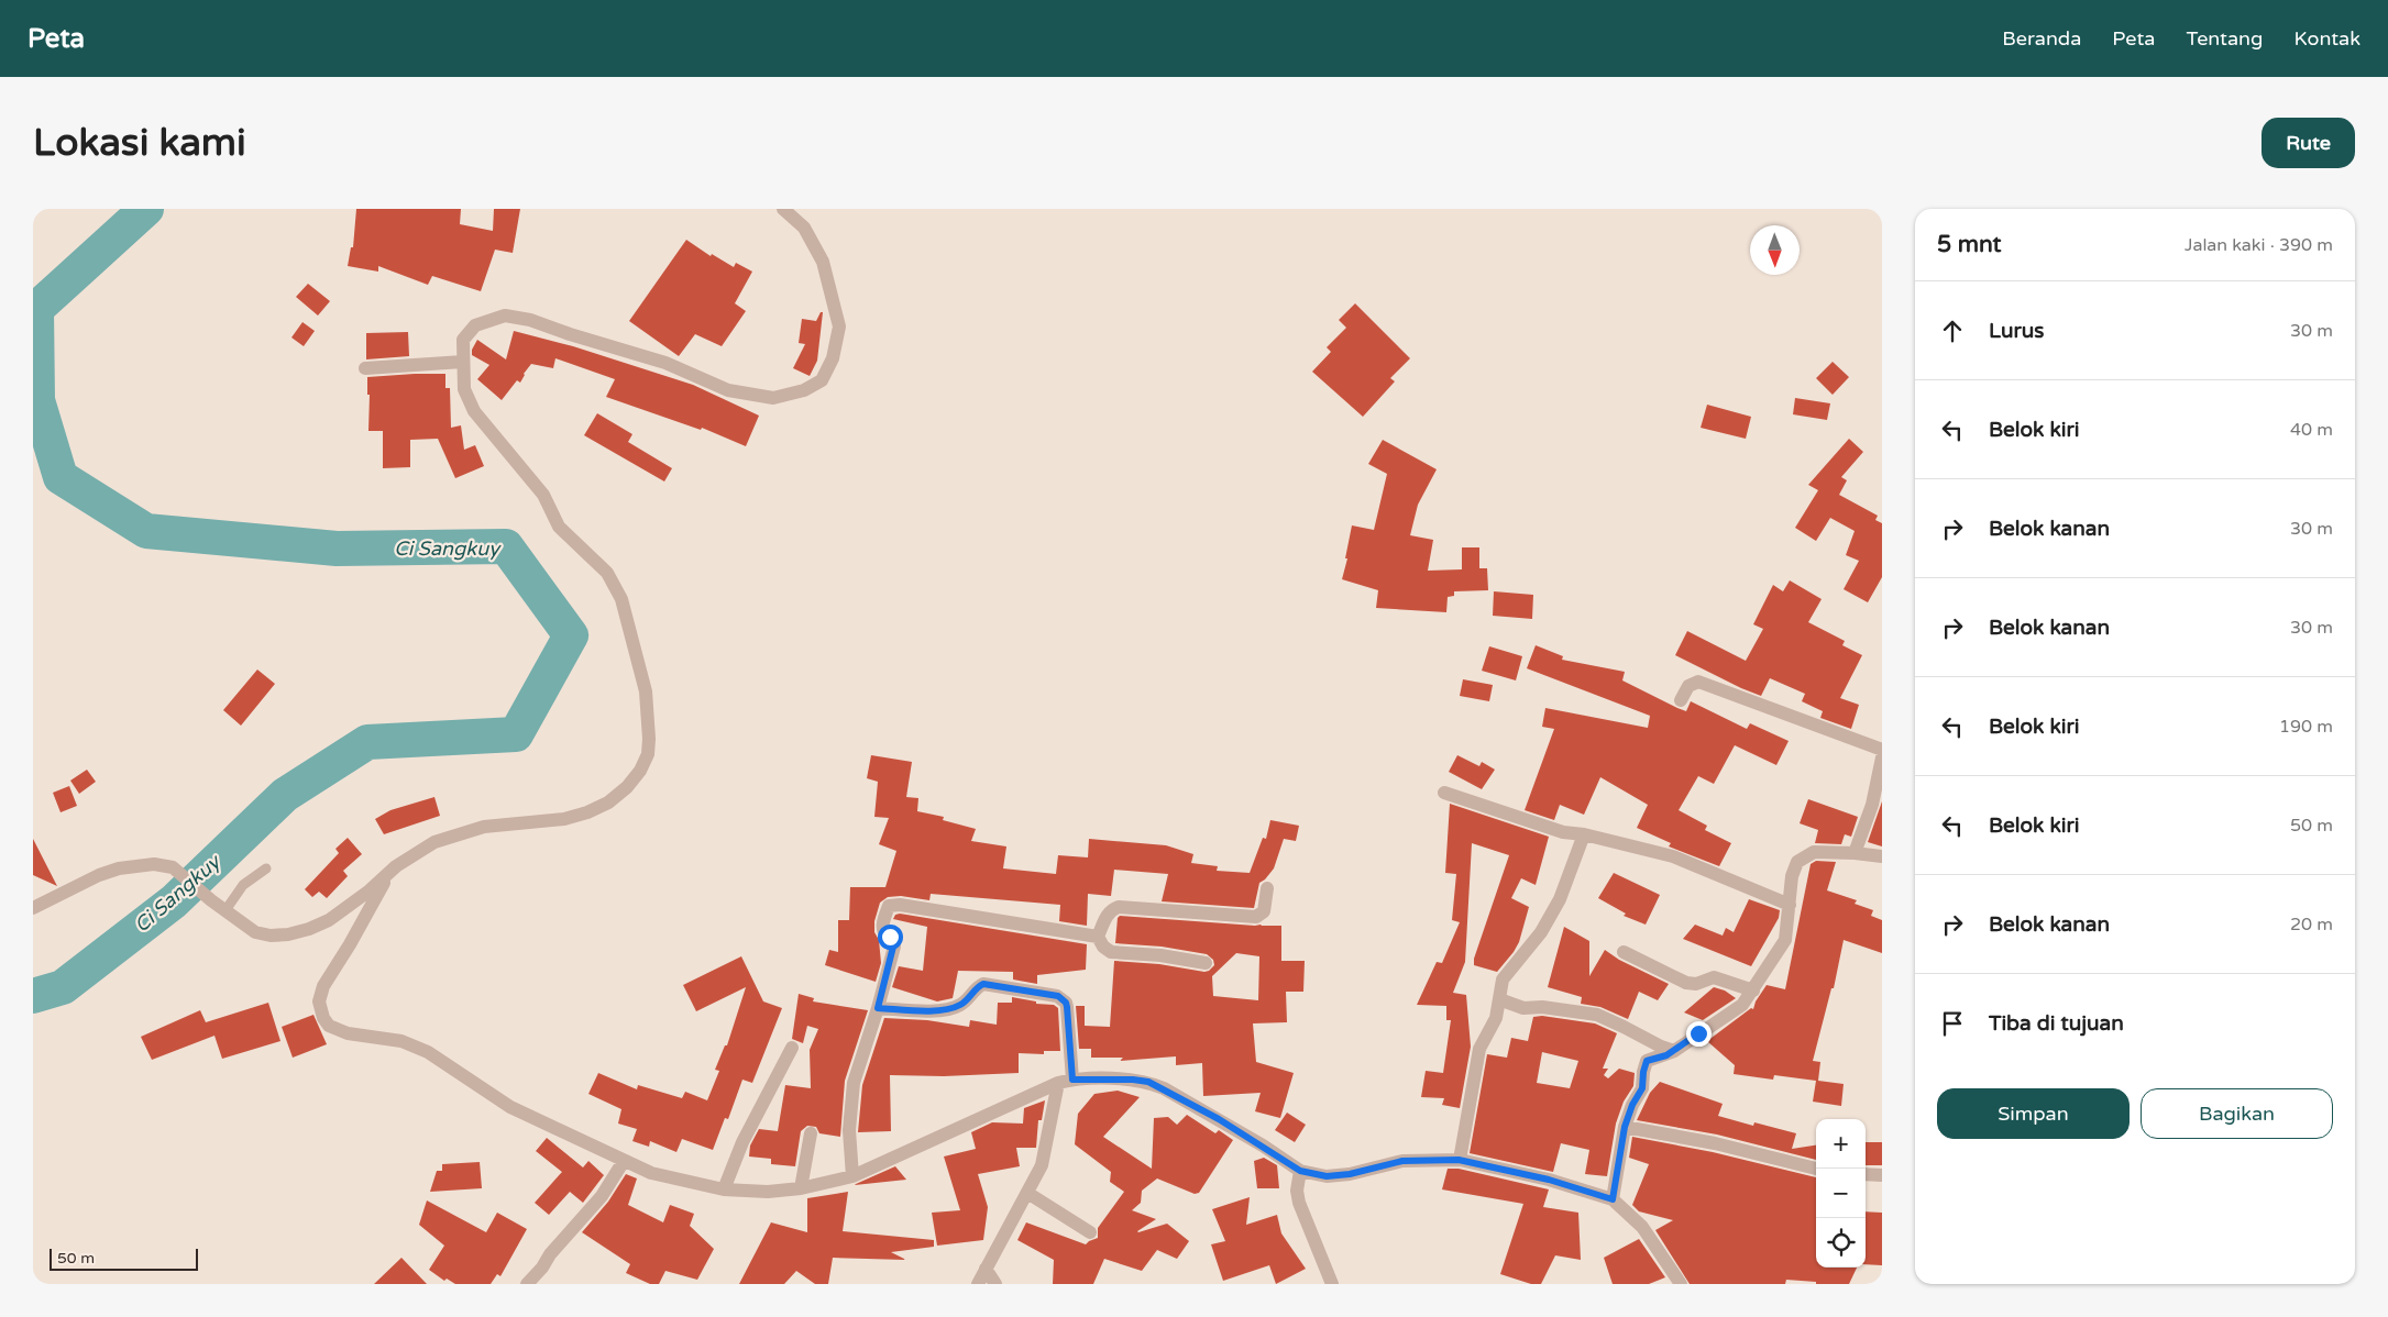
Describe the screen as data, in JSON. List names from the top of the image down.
{
  "water": ["Ci Sangkuy"],
  "scale_bar": "50 m",
  "north": "bottom",
  "page": {
    "header": "Peta",
    "nav": [
      "Beranda",
      "Peta",
      "Tentang",
      "Kontak"
    ],
    "buttons": [
      "Rute",
      ["Simpan", "Bagikan"]
    ],
    "title": "Lokasi kami",
    "heading": ["5 mnt", "Jalan kaki · 390 m"],
    "list": [
      ["Lurus", "30 m"],
      ["Belok kiri", "40 m"],
      ["Belok kanan", "30 m"],
      ["Belok kanan", "30 m"],
      ["Belok kiri", "190 m"],
      ["Belok kiri", "50 m"],
      ["Belok kanan", "20 m"],
      "Tiba di tujuan"
    ],
    "map_buttons": ["+", "−"],
    "scale": "50 m"
  }
}
